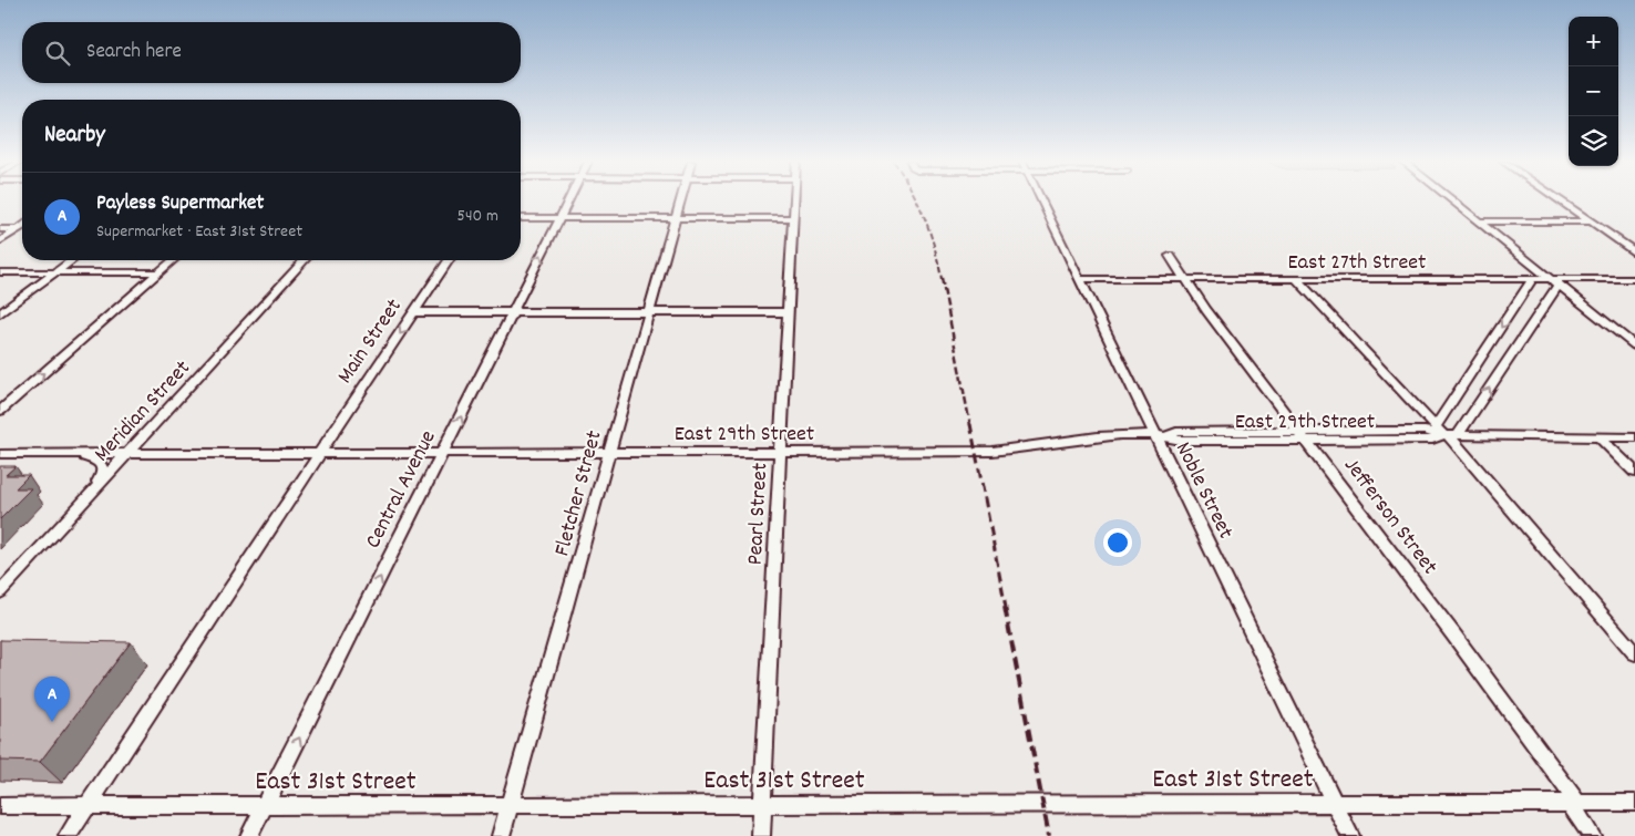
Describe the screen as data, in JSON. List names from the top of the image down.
{
  "streets": {
    "street": [
      "East 27th Street",
      "Main Street",
      "Meridian Street",
      "East 29th Street",
      "Central Avenue",
      "Noble Street",
      "Fletcher Street",
      "Pearl Street",
      "Jefferson Street",
      "East 31st Street"
    ]
  },
  "crossings": [
    ["East 27th Street", "Noble Street"],
    ["East 27th Street", "Jefferson Street"],
    ["Main Street", "East 29th Street"],
    ["Main Street", "East 31st Street"],
    ["Meridian Street", "East 29th Street"],
    ["East 29th Street", "Central Avenue"],
    ["East 29th Street", "Noble Street"],
    ["East 29th Street", "Fletcher Street"],
    ["East 29th Street", "Pearl Street"],
    ["East 29th Street", "Jefferson Street"],
    ["Central Avenue", "East 31st Street"],
    ["Noble Street", "East 31st Street"],
    ["Fletcher Street", "East 31st Street"],
    ["Pearl Street", "East 31st Street"],
    ["Jefferson Street", "East 31st Street"]
  ],
  "one_way": ["Central Avenue"],
  "page": {
    "map_buttons": ["+", "−"],
    "search": "Search here",
    "heading": "Nearby",
    "list": [
      {
        "mark": "A",
        "name": "Payless Supermarket",
        "note": "Supermarket · East 31st Street",
        "value": "540 m"
      }
    ],
    "pins": "A"
  }
}
